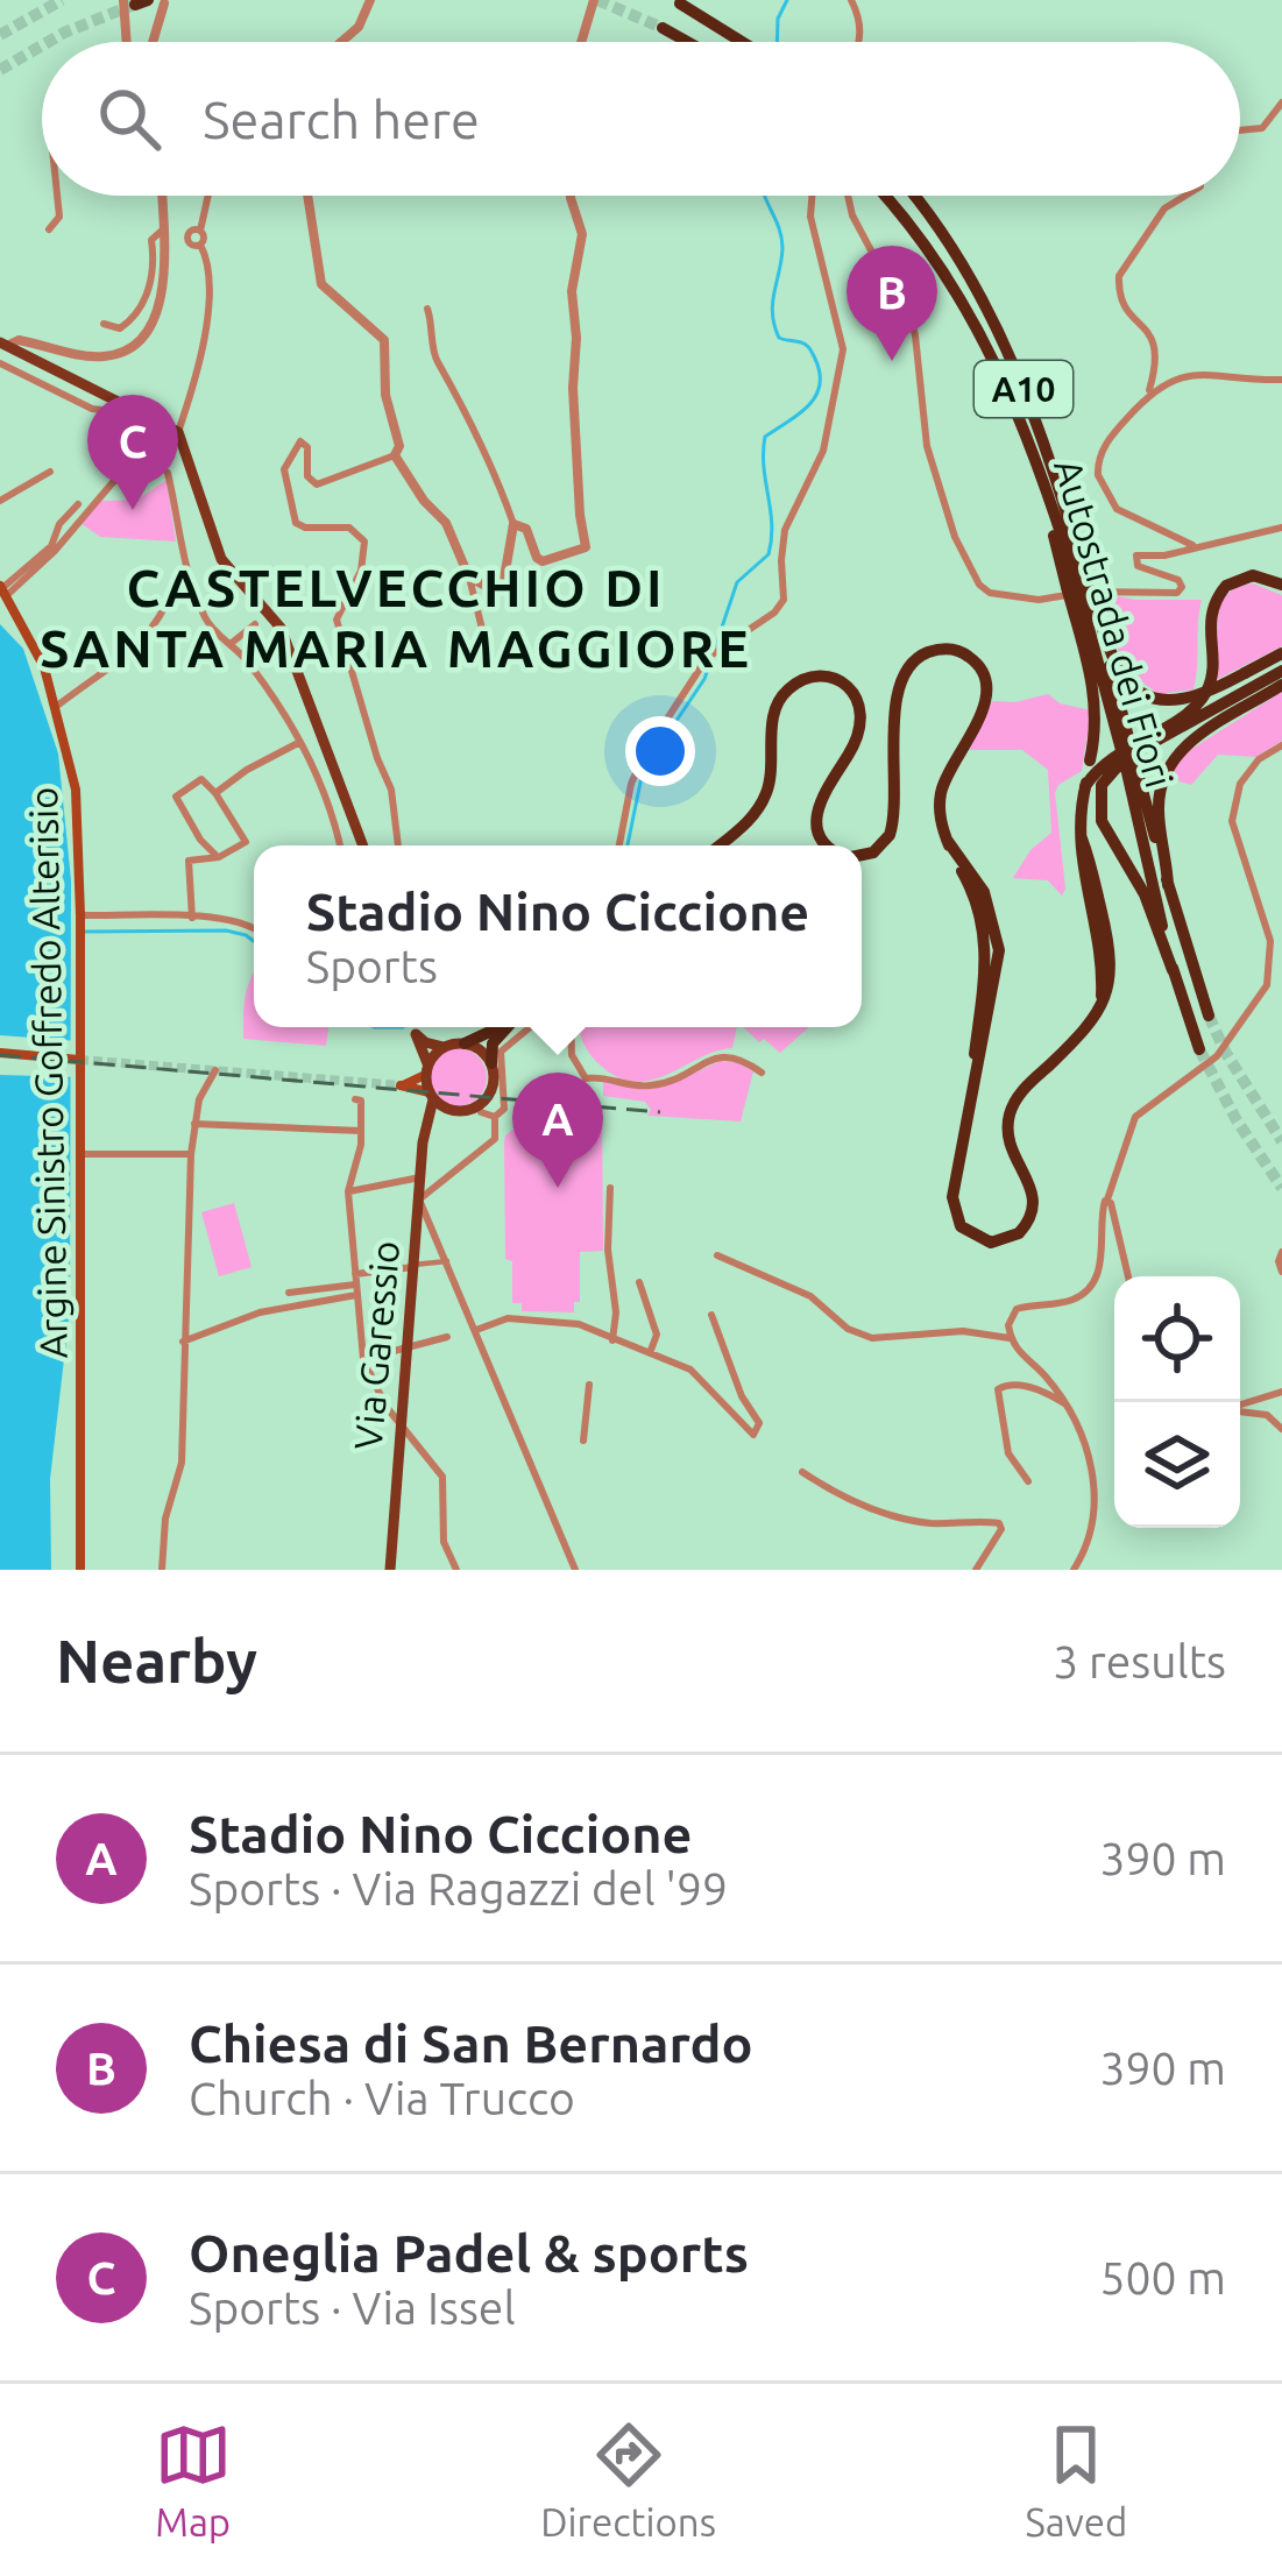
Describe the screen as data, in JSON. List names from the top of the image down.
{
  "streets": {
    "highway": ["A10", "Autostrada dei Fiori"],
    "main road": ["Argine Sinistro Goffredo Alterisio", "Via Garessio"]
  },
  "districts": ["CASTELVECCHIO DI SANTA MARIA MAGGIORE"],
  "page": {
    "search": "Search here",
    "pins": ["B", "C", "A"],
    "popup": ["Stadio Nino Ciccione", "Sports"],
    "heading": ["Nearby", "3 results"],
    "list": [
      {
        "mark": "A",
        "name": "Stadio Nino Ciccione",
        "note": "Sports · Via Ragazzi del '99",
        "value": "390 m"
      },
      {
        "mark": "B",
        "name": "Chiesa di San Bernardo",
        "note": "Church · Via Trucco",
        "value": "390 m"
      },
      {
        "mark": "C",
        "name": "Oneglia Padel & sports",
        "note": "Sports · Via Issel",
        "value": "500 m"
      }
    ],
    "nav": ["Map", "Directions", "Saved"]
  }
}
